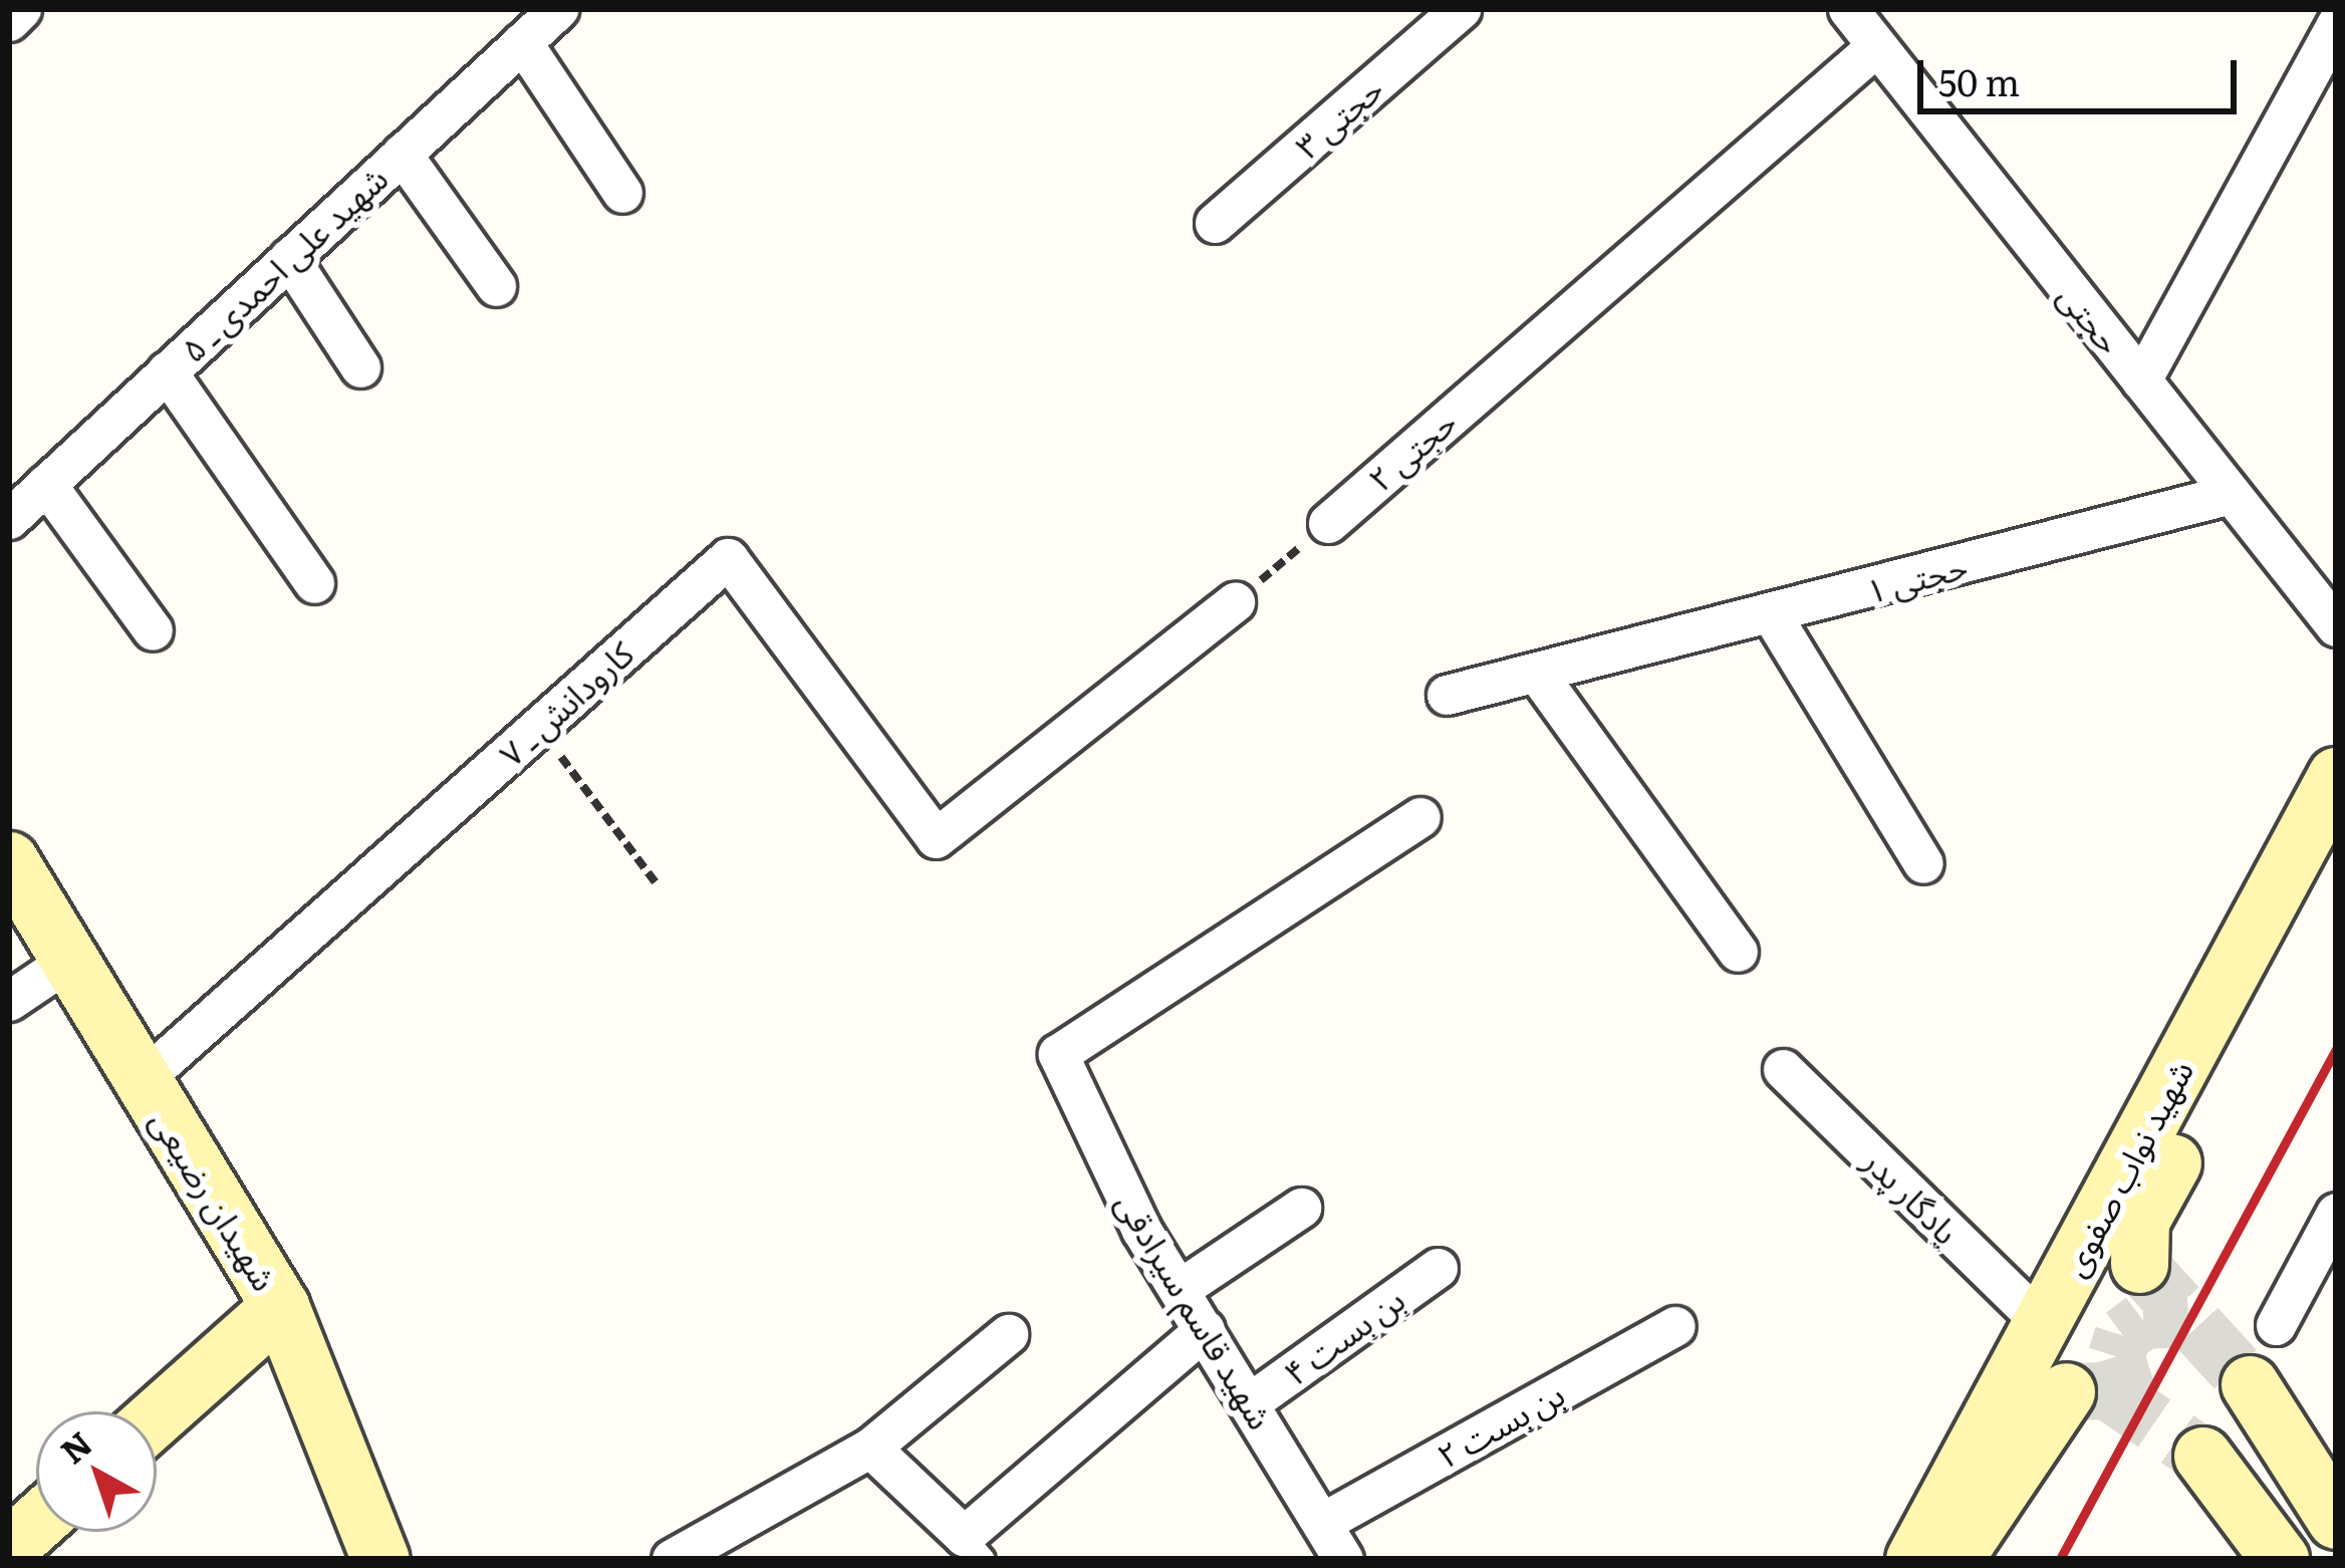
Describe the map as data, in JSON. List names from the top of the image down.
{
  "streets": {
    "main road": ["شهید نواب صفوی", "شهیدان رضیعی"],
    "street": [
      "حجتی ۳",
      "شهید علی احمدی ـ ۵",
      "حجتی",
      "حجتی ۲",
      "حجتی ۱",
      "کارودانش ـ ۷",
      "یادگار پدر",
      "شهید قاسم سیرادقی",
      "بن بست ۴",
      "بن بست ۲"
    ]
  },
  "crossings": [
    ["حجتی", "حجتی ۲"],
    ["حجتی", "حجتی ۱"],
    ["کارودانش ـ ۷", "شهیدان رضیعی"],
    ["شهید نواب صفوی", "یادگار پدر"],
    ["شهید قاسم سیرادقی", "بن بست ۴"],
    ["شهید قاسم سیرادقی", "بن بست ۲"]
  ],
  "scale_bar": "50 m",
  "north": "top left"
}
